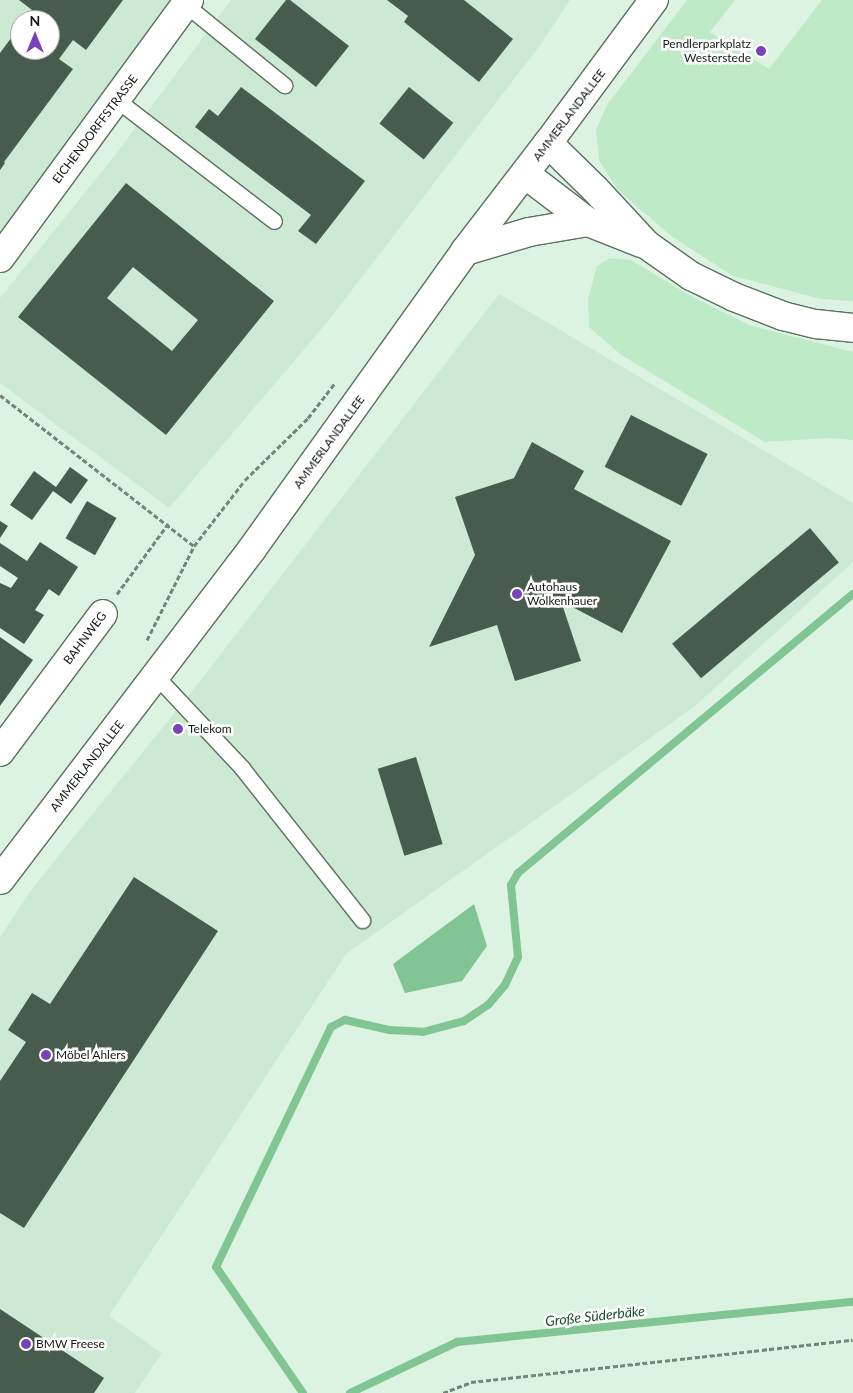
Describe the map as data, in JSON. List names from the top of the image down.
{
  "streets": {
    "main road": ["AMMERLANDALLEE", "EICHENDORFFSTRASSE", "BAHNWEG"]
  },
  "water": ["Große Süderbäke"],
  "places": [
    "Pendlerparkplatz Westerstede",
    "Autohaus Wolkenhauer",
    "Telekom",
    "Möbel Ahlers",
    "BMW Freese"
  ],
  "north": "top"
}
